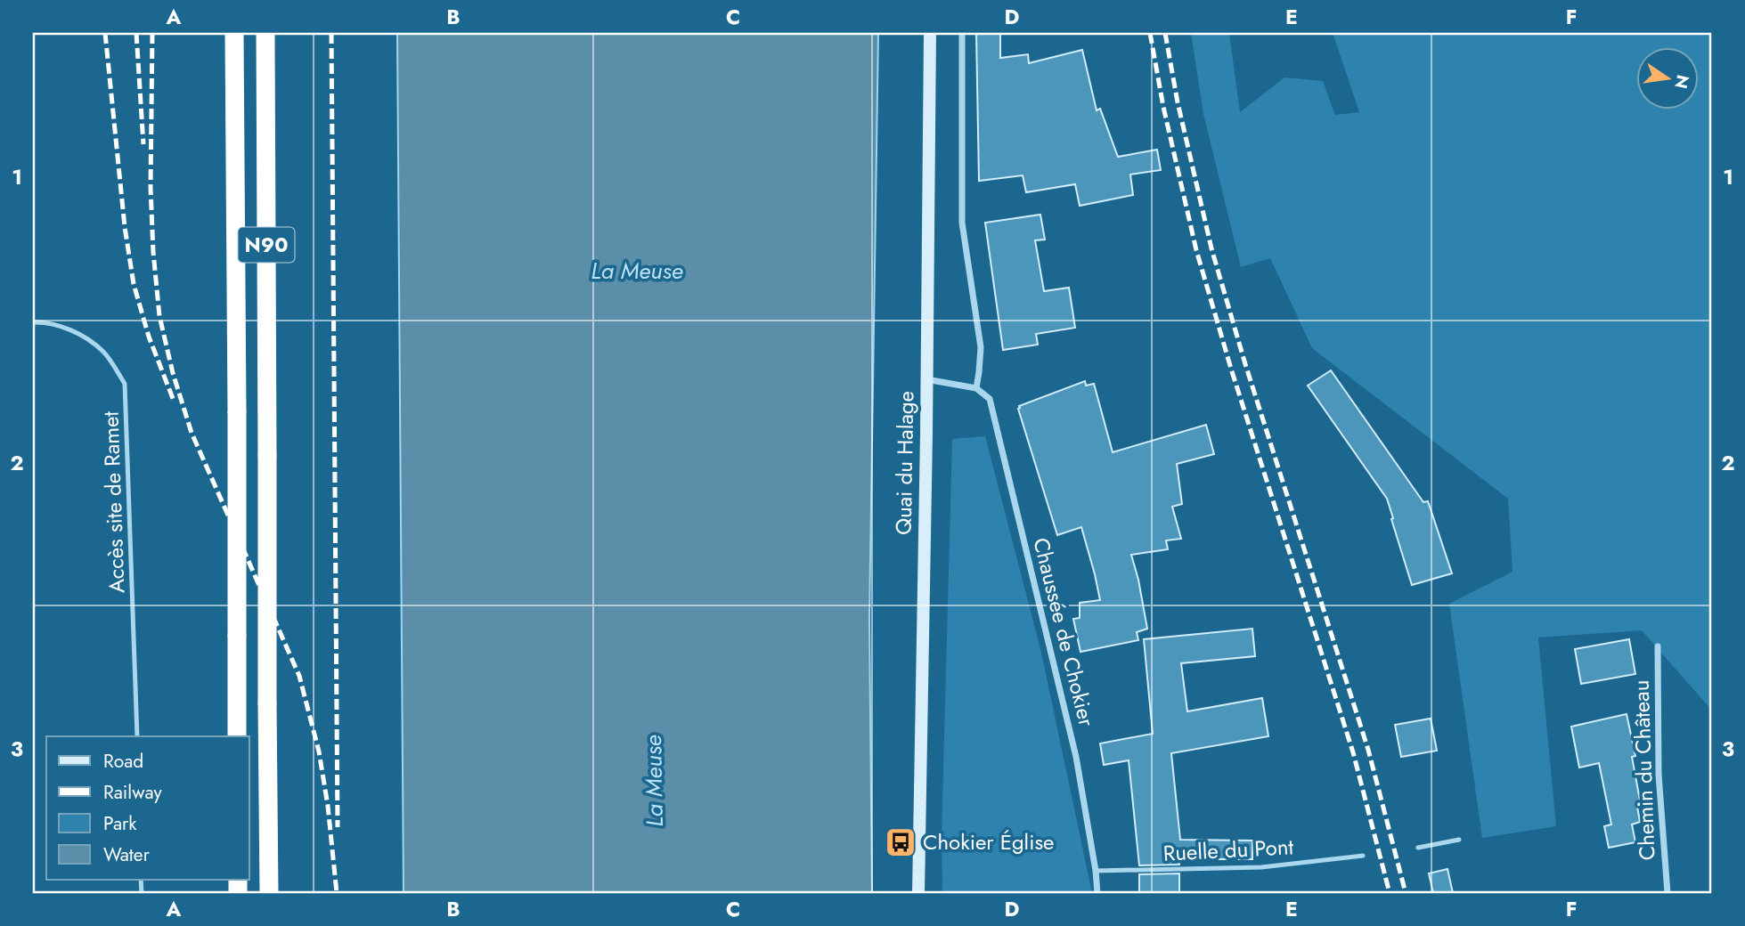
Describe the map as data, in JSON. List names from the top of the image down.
{
  "streets": {
    "highway": ["N90"],
    "main road": ["Quai du Halage"],
    "street": ["Chaussée de Chokier", "Chemin du Château"],
    "lane": ["Accès site de Ramet", "Ruelle du Pont"]
  },
  "crossings": [
    ["Chaussée de Chokier", "Ruelle du Pont"]
  ],
  "water": ["La Meuse"],
  "places": {
    "bus stop": ["Chokier Église"]
  },
  "legend": [
    "Road",
    "Railway",
    "Park",
    "Water"
  ],
  "north": "right",
  "grid": {
    "columns": [
      "A",
      "B",
      "C",
      "D",
      "E",
      "F"
    ],
    "rows": ["1", "2", "3"]
  }
}
